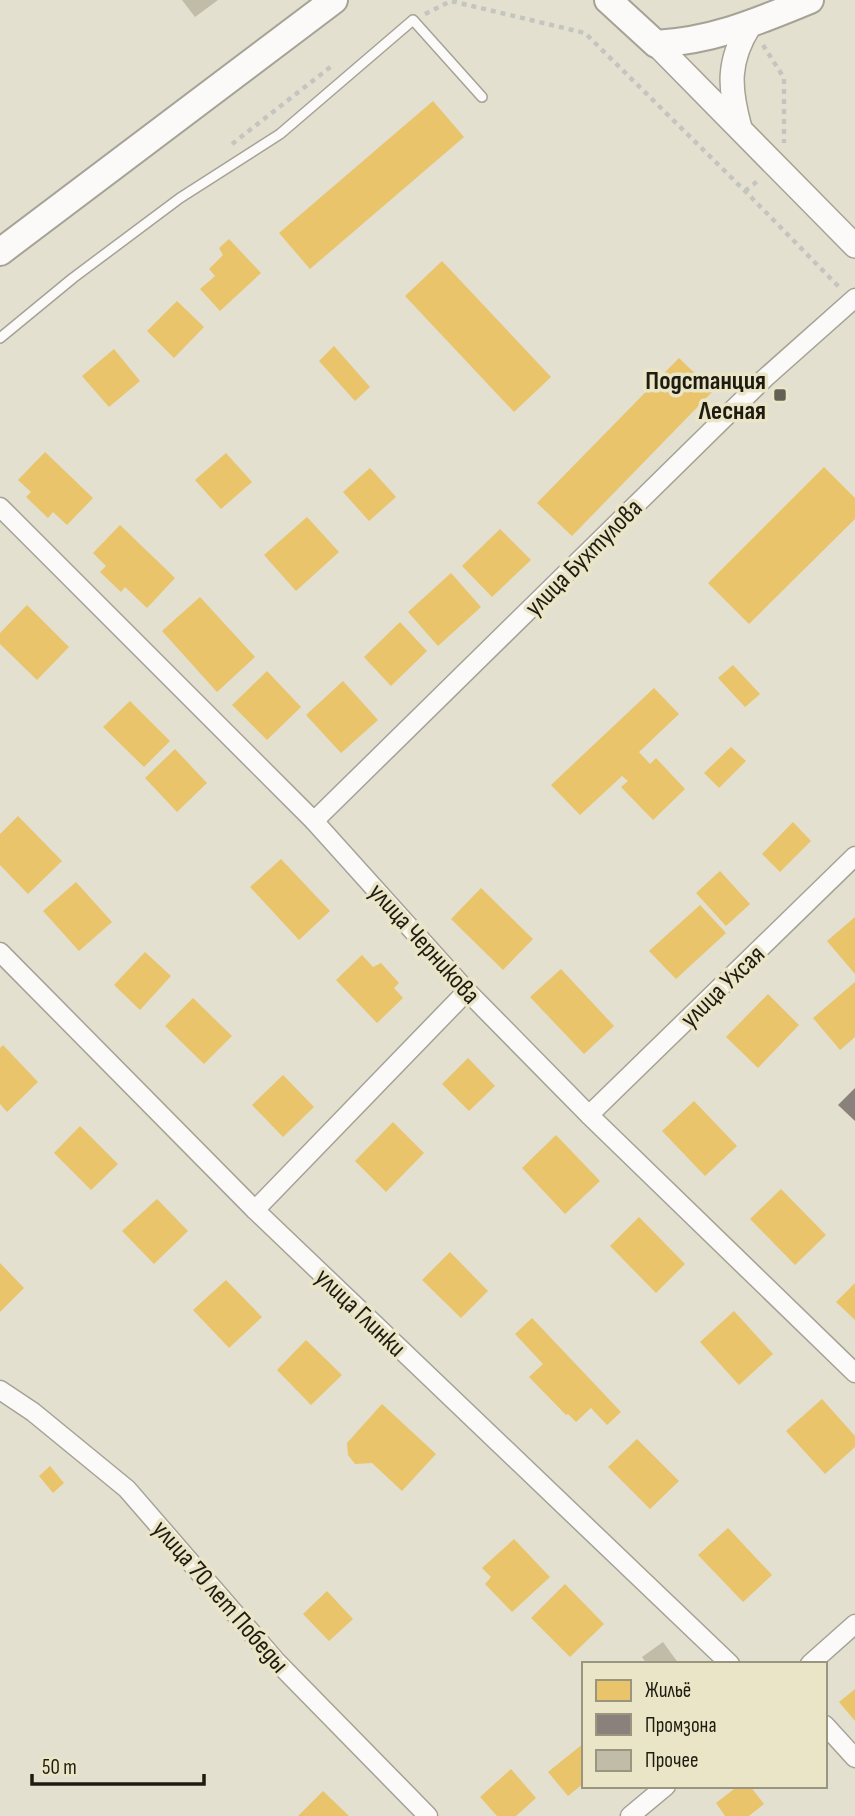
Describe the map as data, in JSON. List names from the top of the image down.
{
  "streets": {
    "street": [
      "улица Бухтулова",
      "улица Черникова",
      "улица Ухсая",
      "улица Глинки",
      "улица 70 лет Победы"
    ]
  },
  "crossings": [
    ["улица Бухтулова", "улица Черникова"],
    ["улица Черникова", "улица Ухсая"]
  ],
  "places": {
    "transit": ["Подстанция Лесная"]
  },
  "legend": ["Жильё", "Промзона", "Прочее"],
  "scale_bar": "50 m"
}
